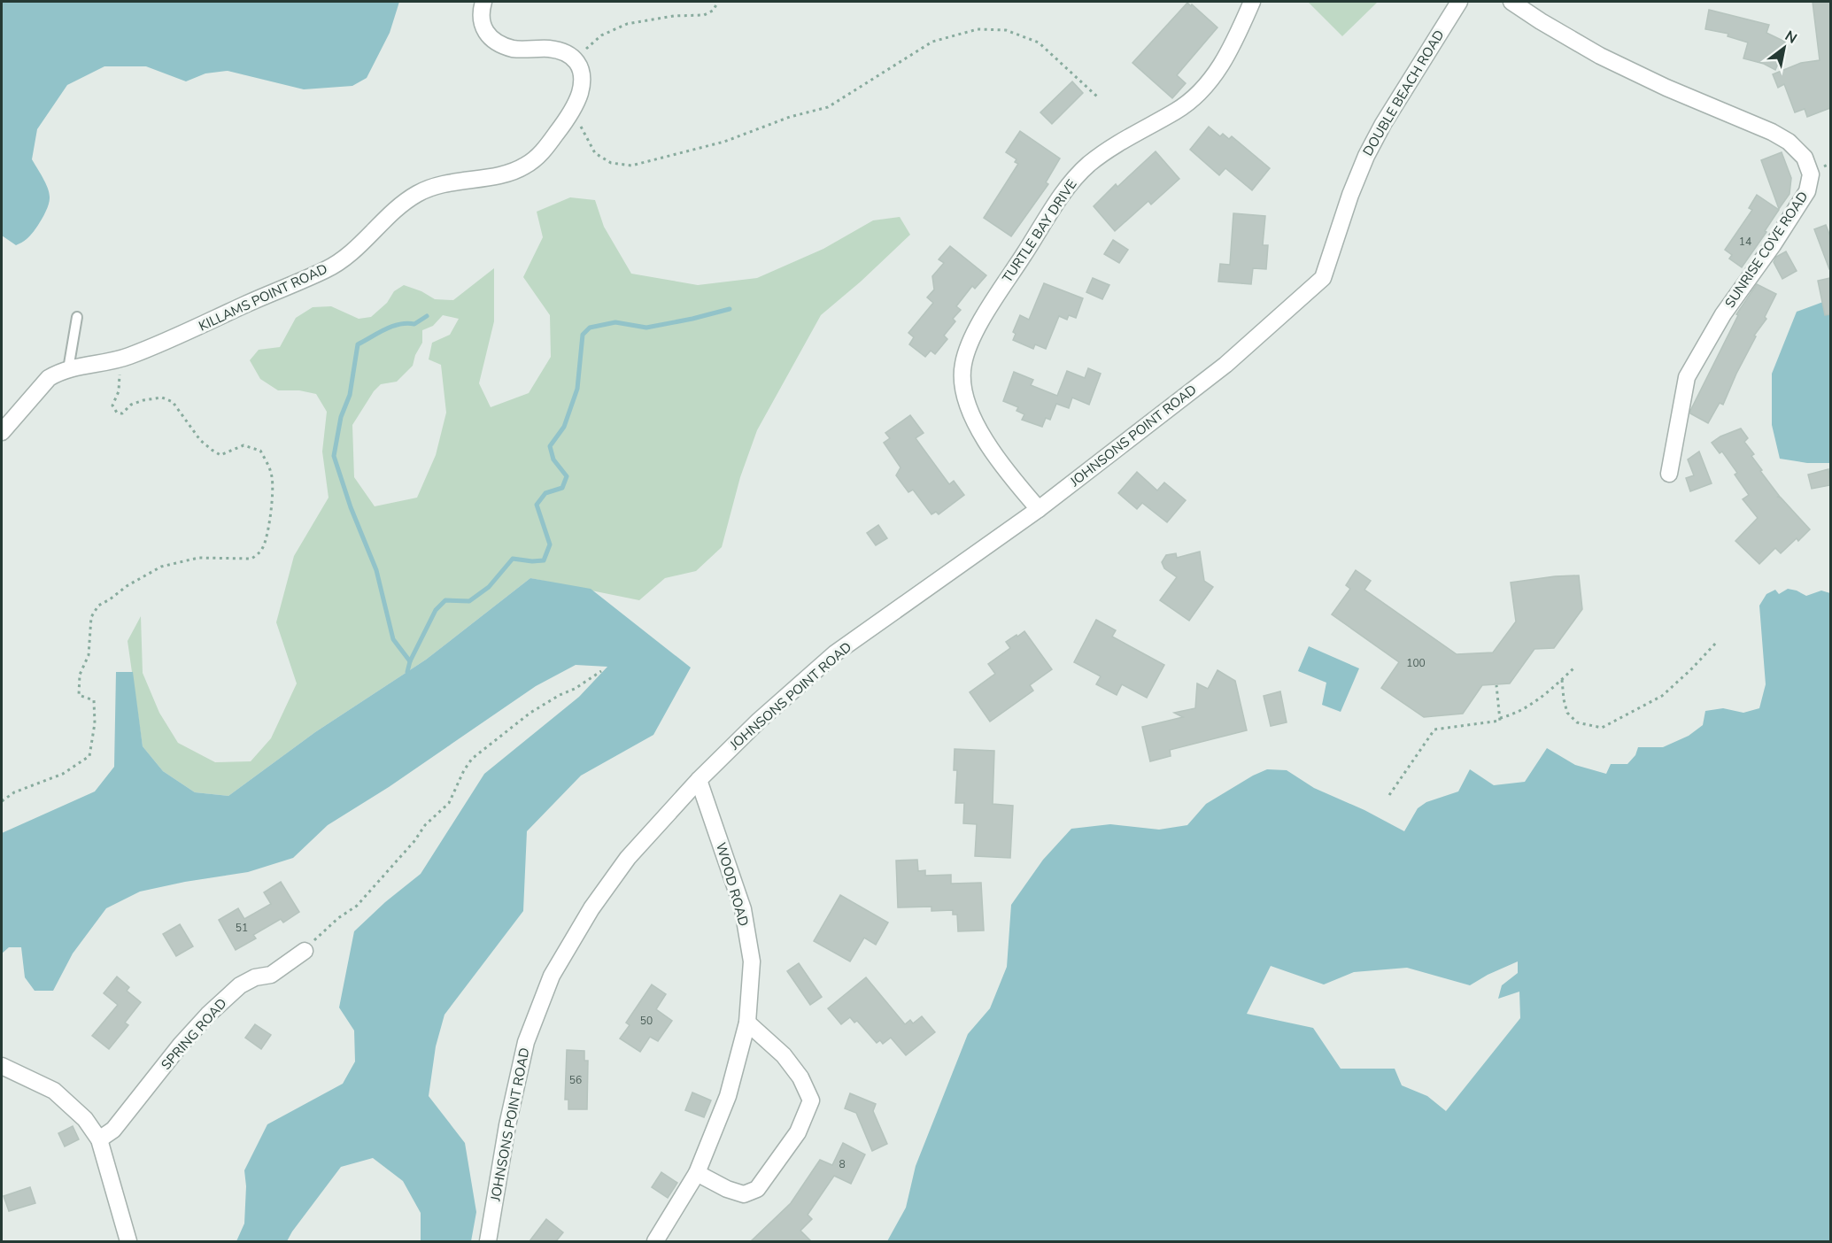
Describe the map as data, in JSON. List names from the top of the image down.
{
  "streets": {
    "street": [
      "DOUBLE BEACH ROAD",
      "TURTLE BAY DRIVE",
      "SUNRISE COVE ROAD",
      "KILLAMS POINT ROAD",
      "JOHNSONS POINT ROAD",
      "WOOD ROAD",
      "SPRING ROAD"
    ]
  },
  "crossings": [
    ["DOUBLE BEACH ROAD", "JOHNSONS POINT ROAD"],
    ["TURTLE BAY DRIVE", "JOHNSONS POINT ROAD"],
    ["JOHNSONS POINT ROAD", "WOOD ROAD"]
  ],
  "house_numbers": [
    "14",
    "100",
    "51",
    "50",
    "56",
    "8"
  ],
  "north": "top right"
}
